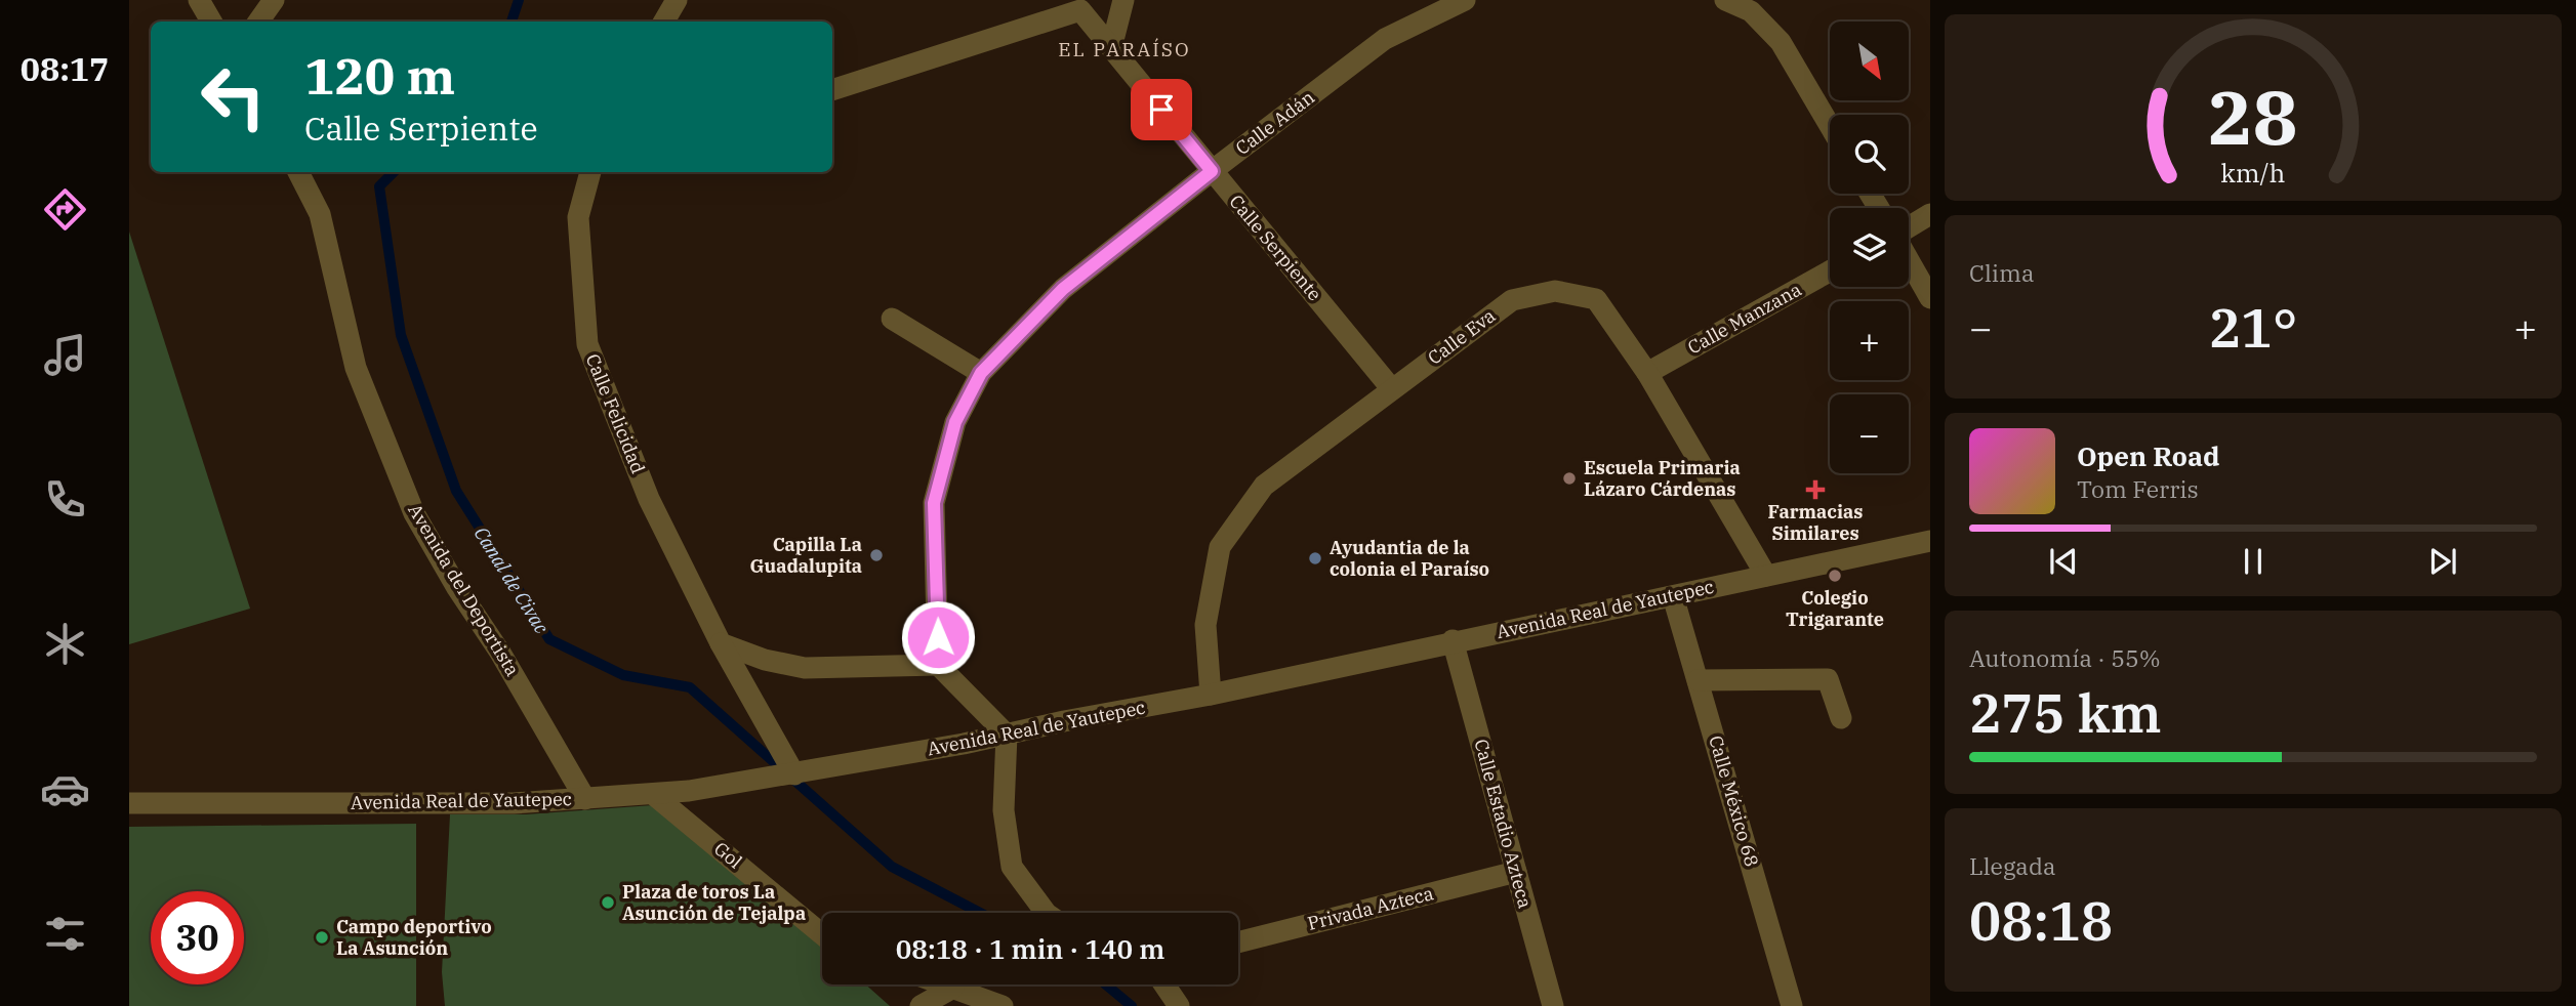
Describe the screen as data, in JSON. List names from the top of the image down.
{
  "streets": {
    "street": [
      "Calle Adán",
      "Calle Serpiente",
      "Calle Manzana",
      "Calle Eva",
      "Calle Felicidad",
      "Avenida del Deportista",
      "Avenida Real de Yautepec",
      "Calle México 68",
      "Calle Estadio Azteca",
      "Gol",
      "Privada Azteca"
    ]
  },
  "crossings": [
    ["Calle Adán", "Calle Serpiente"],
    ["Calle Serpiente", "Calle Eva"],
    ["Calle Manzana", "Calle Eva"],
    ["Calle Eva", "Avenida Real de Yautepec"],
    ["Calle Felicidad", "Avenida Real de Yautepec"],
    ["Avenida del Deportista", "Avenida Real de Yautepec"],
    ["Avenida Real de Yautepec", "Calle México 68"],
    ["Avenida Real de Yautepec", "Calle Estadio Azteca"],
    ["Avenida Real de Yautepec", "Gol"],
    ["Calle Estadio Azteca", "Privada Azteca"]
  ],
  "districts": ["EL PARAÍSO"],
  "water": ["Canal de Civac"],
  "places": {
    "other": [
      "Escuela Primaria Lázaro Cárdenas",
      "Capilla La Guadalupita",
      "Ayudantia de la colonia el Paraíso",
      "Colegio Trigarante",
      "Plaza de toros La Asunción de Tejalpa",
      "Campo deportivo La Asunción"
    ],
    "health": ["Farmacias Similares"]
  },
  "north": "bottom right",
  "page": {
    "tabs": "08:17",
    "map_buttons": ["+", "−"],
    "turn": ["120 m", "Calle Serpiente"],
    "tile": [
      "Clima",
      ["Autonomía · 55%", "275 km"],
      ["Llegada", "08:18"]
    ],
    "heat": ["−", "21°", "+"],
    "song": ["Open Road", "Tom Ferris"],
    "limit": "30",
    "trip": "08:18 · 1 min · 140 m",
    "gauge": ["28", "km/h"]
  }
}
